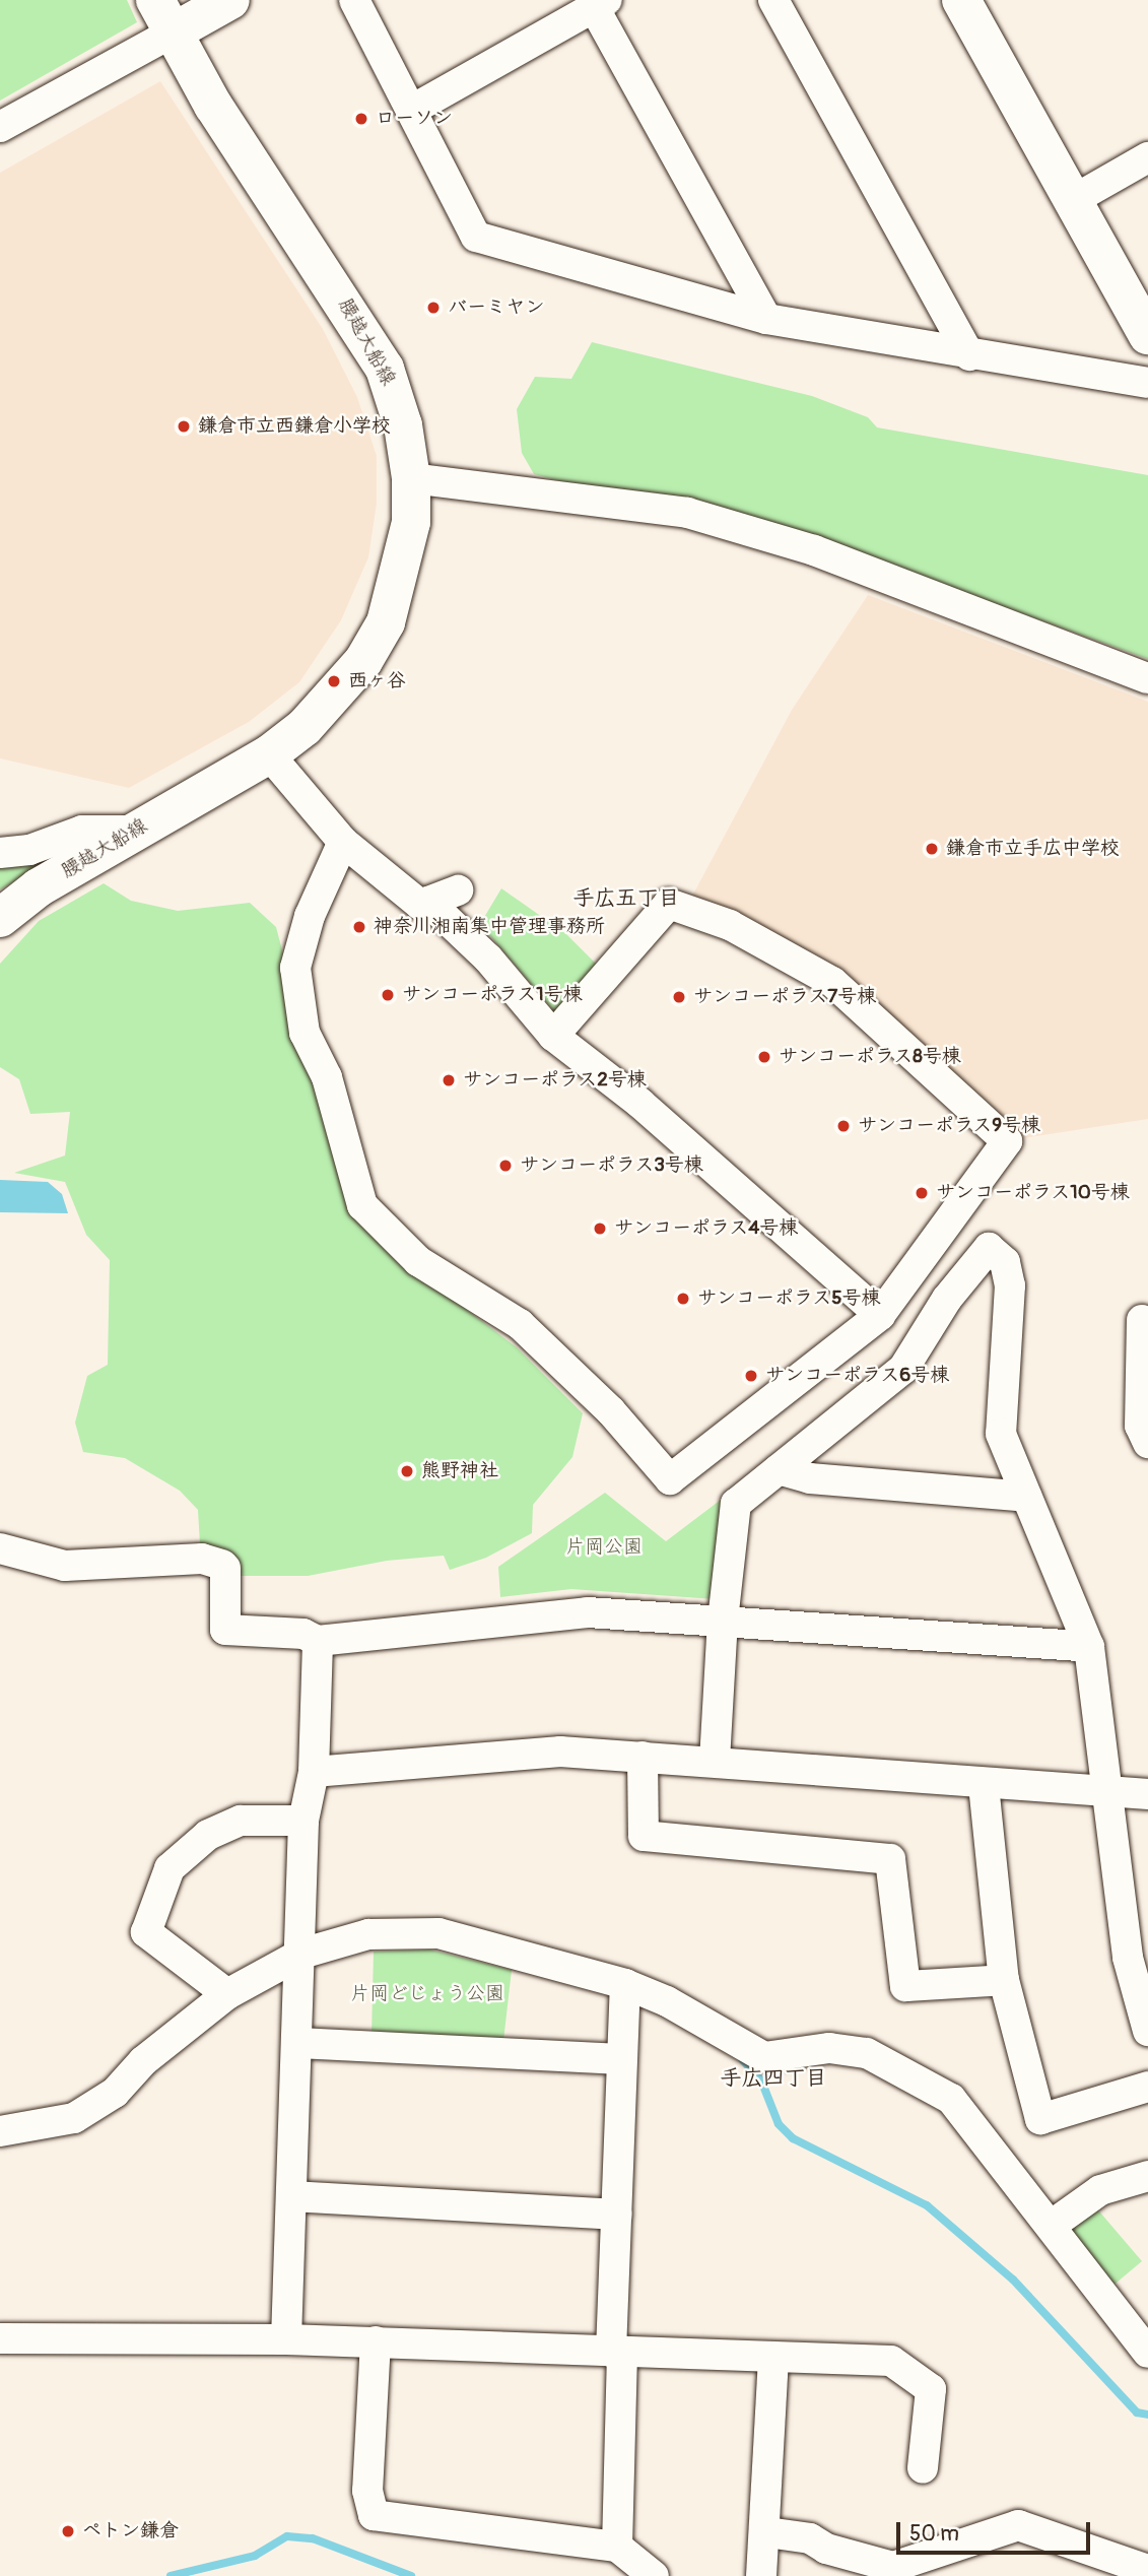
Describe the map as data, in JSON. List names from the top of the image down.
{
  "streets": {
    "main road": ["腰越大船線"]
  },
  "districts": ["手広五丁目", "手広四丁目"],
  "parks": ["片岡公園", "片岡どじょう公園"],
  "places": [
    "ローソン",
    "バーミヤン",
    "鎌倉市立西鎌倉小学校",
    "西ヶ谷",
    "鎌倉市立手広中学校",
    "神奈川湘南集中管理事務所",
    "サンコーポラス1号棟",
    "サンコーポラス7号棟",
    "サンコーポラス8号棟",
    "サンコーポラス2号棟",
    "サンコーポラス9号棟",
    "サンコーポラス3号棟",
    "サンコーポラス10号棟",
    "サンコーポラス4号棟",
    "サンコーポラス5号棟",
    "サンコーポラス6号棟",
    "熊野神社",
    "ペトン鎌倉"
  ],
  "scale_bar": "50 m"
}
